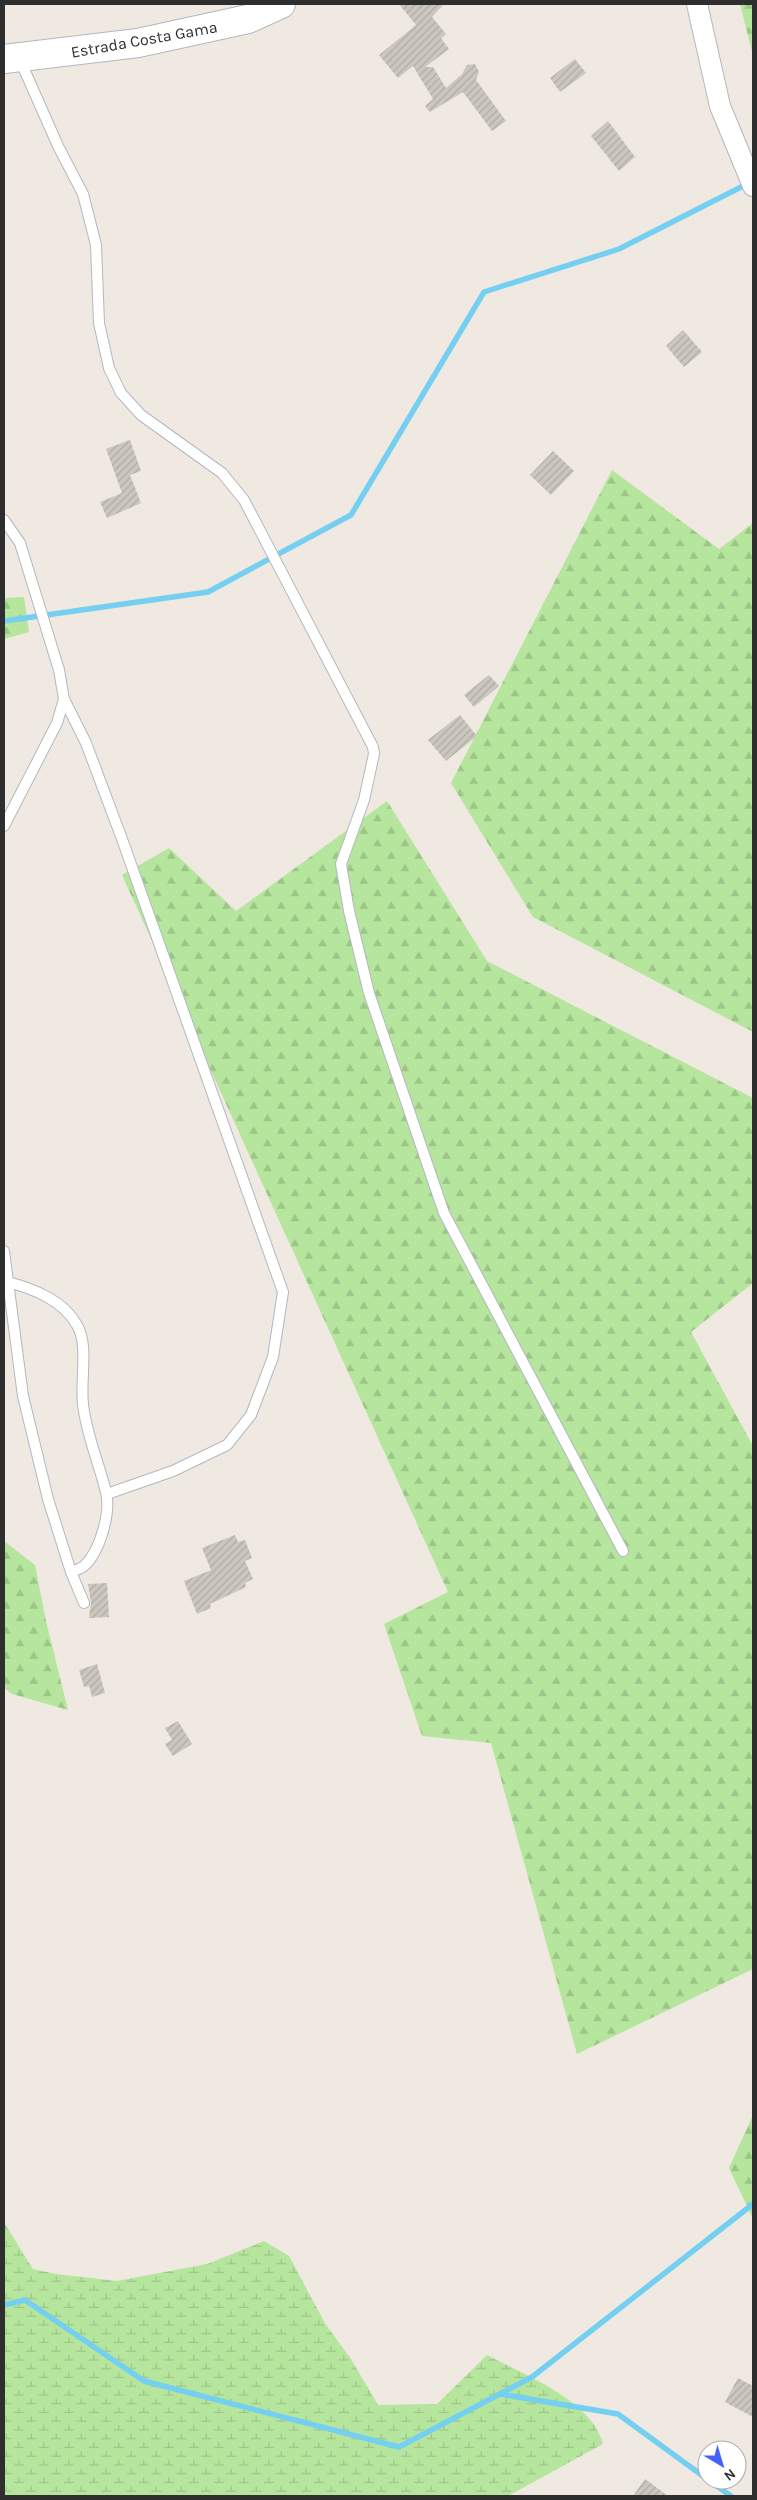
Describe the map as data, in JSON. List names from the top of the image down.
{
  "streets": {
    "main road": ["Estrada Costa Gama"]
  },
  "north": "bottom right"
}
